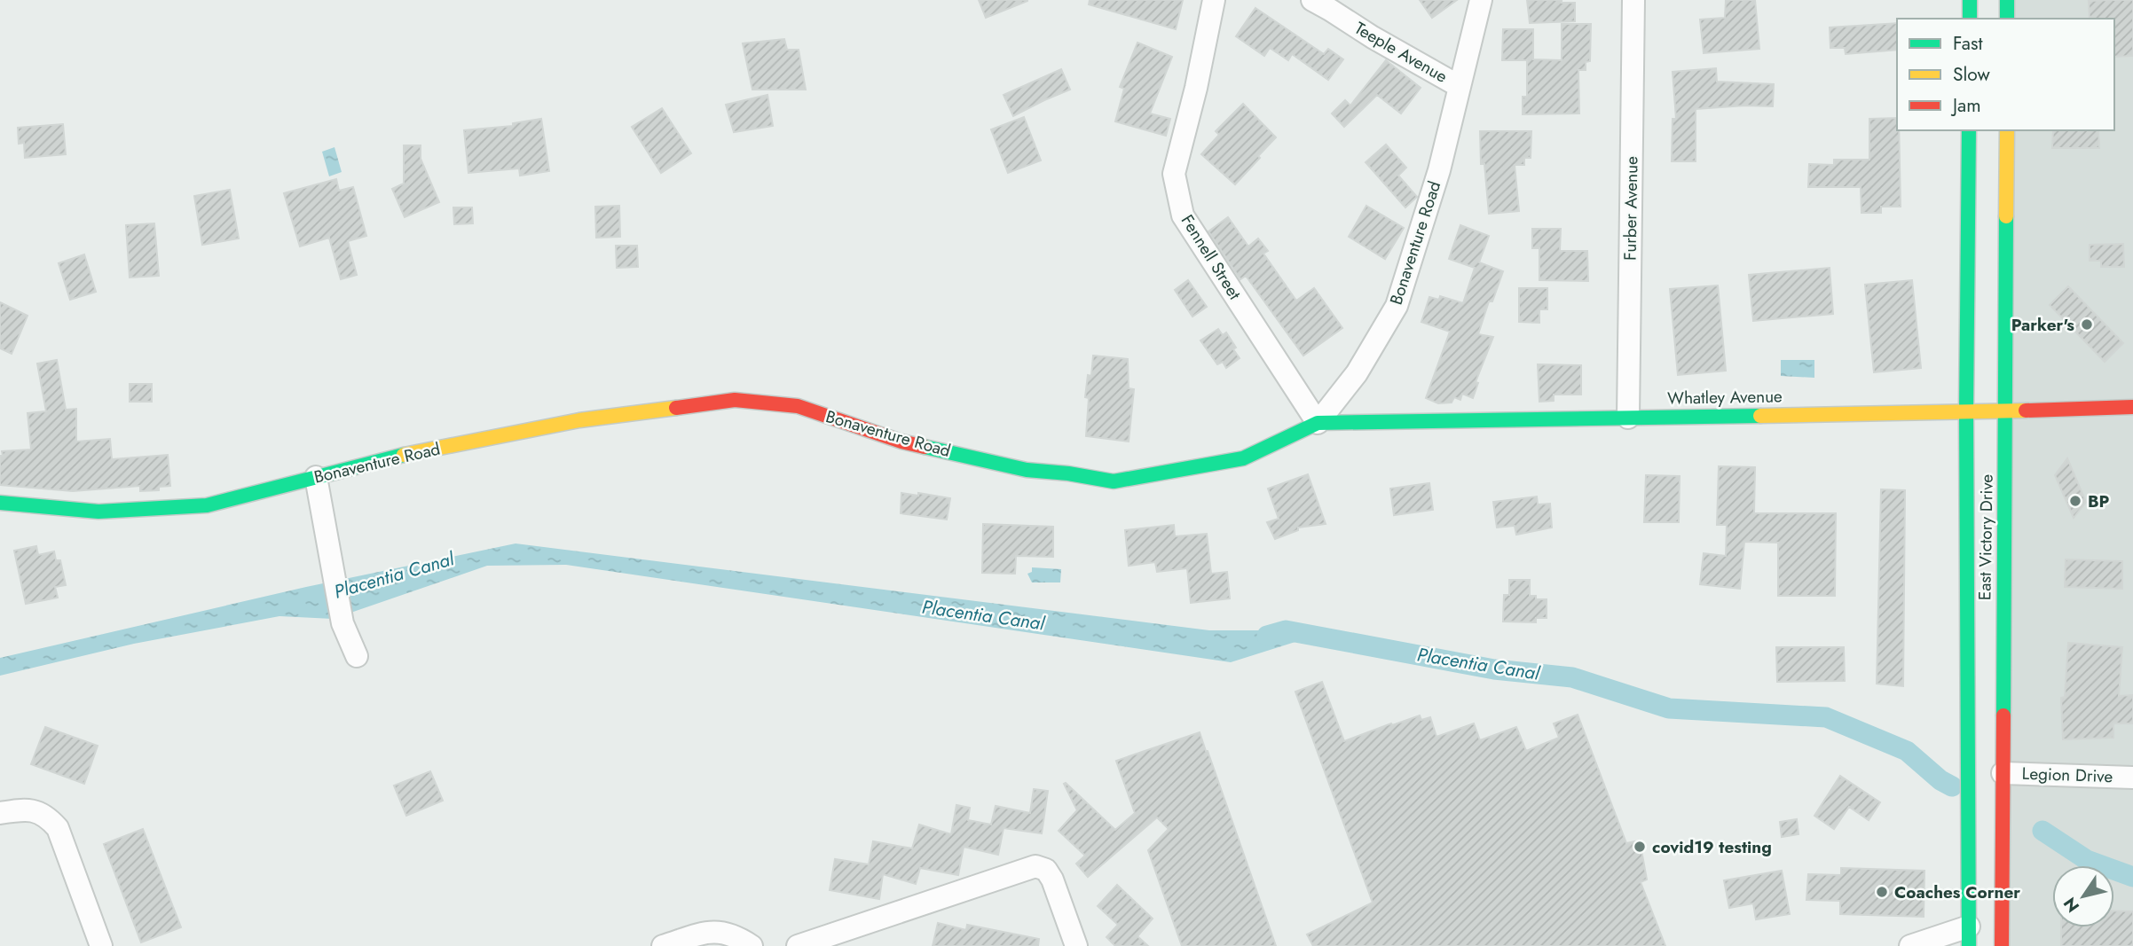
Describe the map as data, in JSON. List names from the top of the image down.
{
  "streets": {
    "street": [
      "Teeple Avenue",
      "Furber Avenue",
      "Bonaventure Road",
      "Fennell Street",
      "Whatley Avenue",
      "East Victory Drive",
      "Legion Drive"
    ]
  },
  "crossings": [
    ["Teeple Avenue", "Bonaventure Road"],
    ["Furber Avenue", "Whatley Avenue"],
    ["Bonaventure Road", "Fennell Street"],
    ["Bonaventure Road", "Whatley Avenue"],
    ["Fennell Street", "Whatley Avenue"],
    ["Whatley Avenue", "East Victory Drive"],
    ["East Victory Drive", "Legion Drive"]
  ],
  "water": ["Placentia Canal"],
  "places": [
    "Parker's",
    "BP",
    "covid19 testing",
    "Coaches Corner"
  ],
  "legend": ["Fast", "Slow", "Jam"],
  "north": "bottom left"
}
